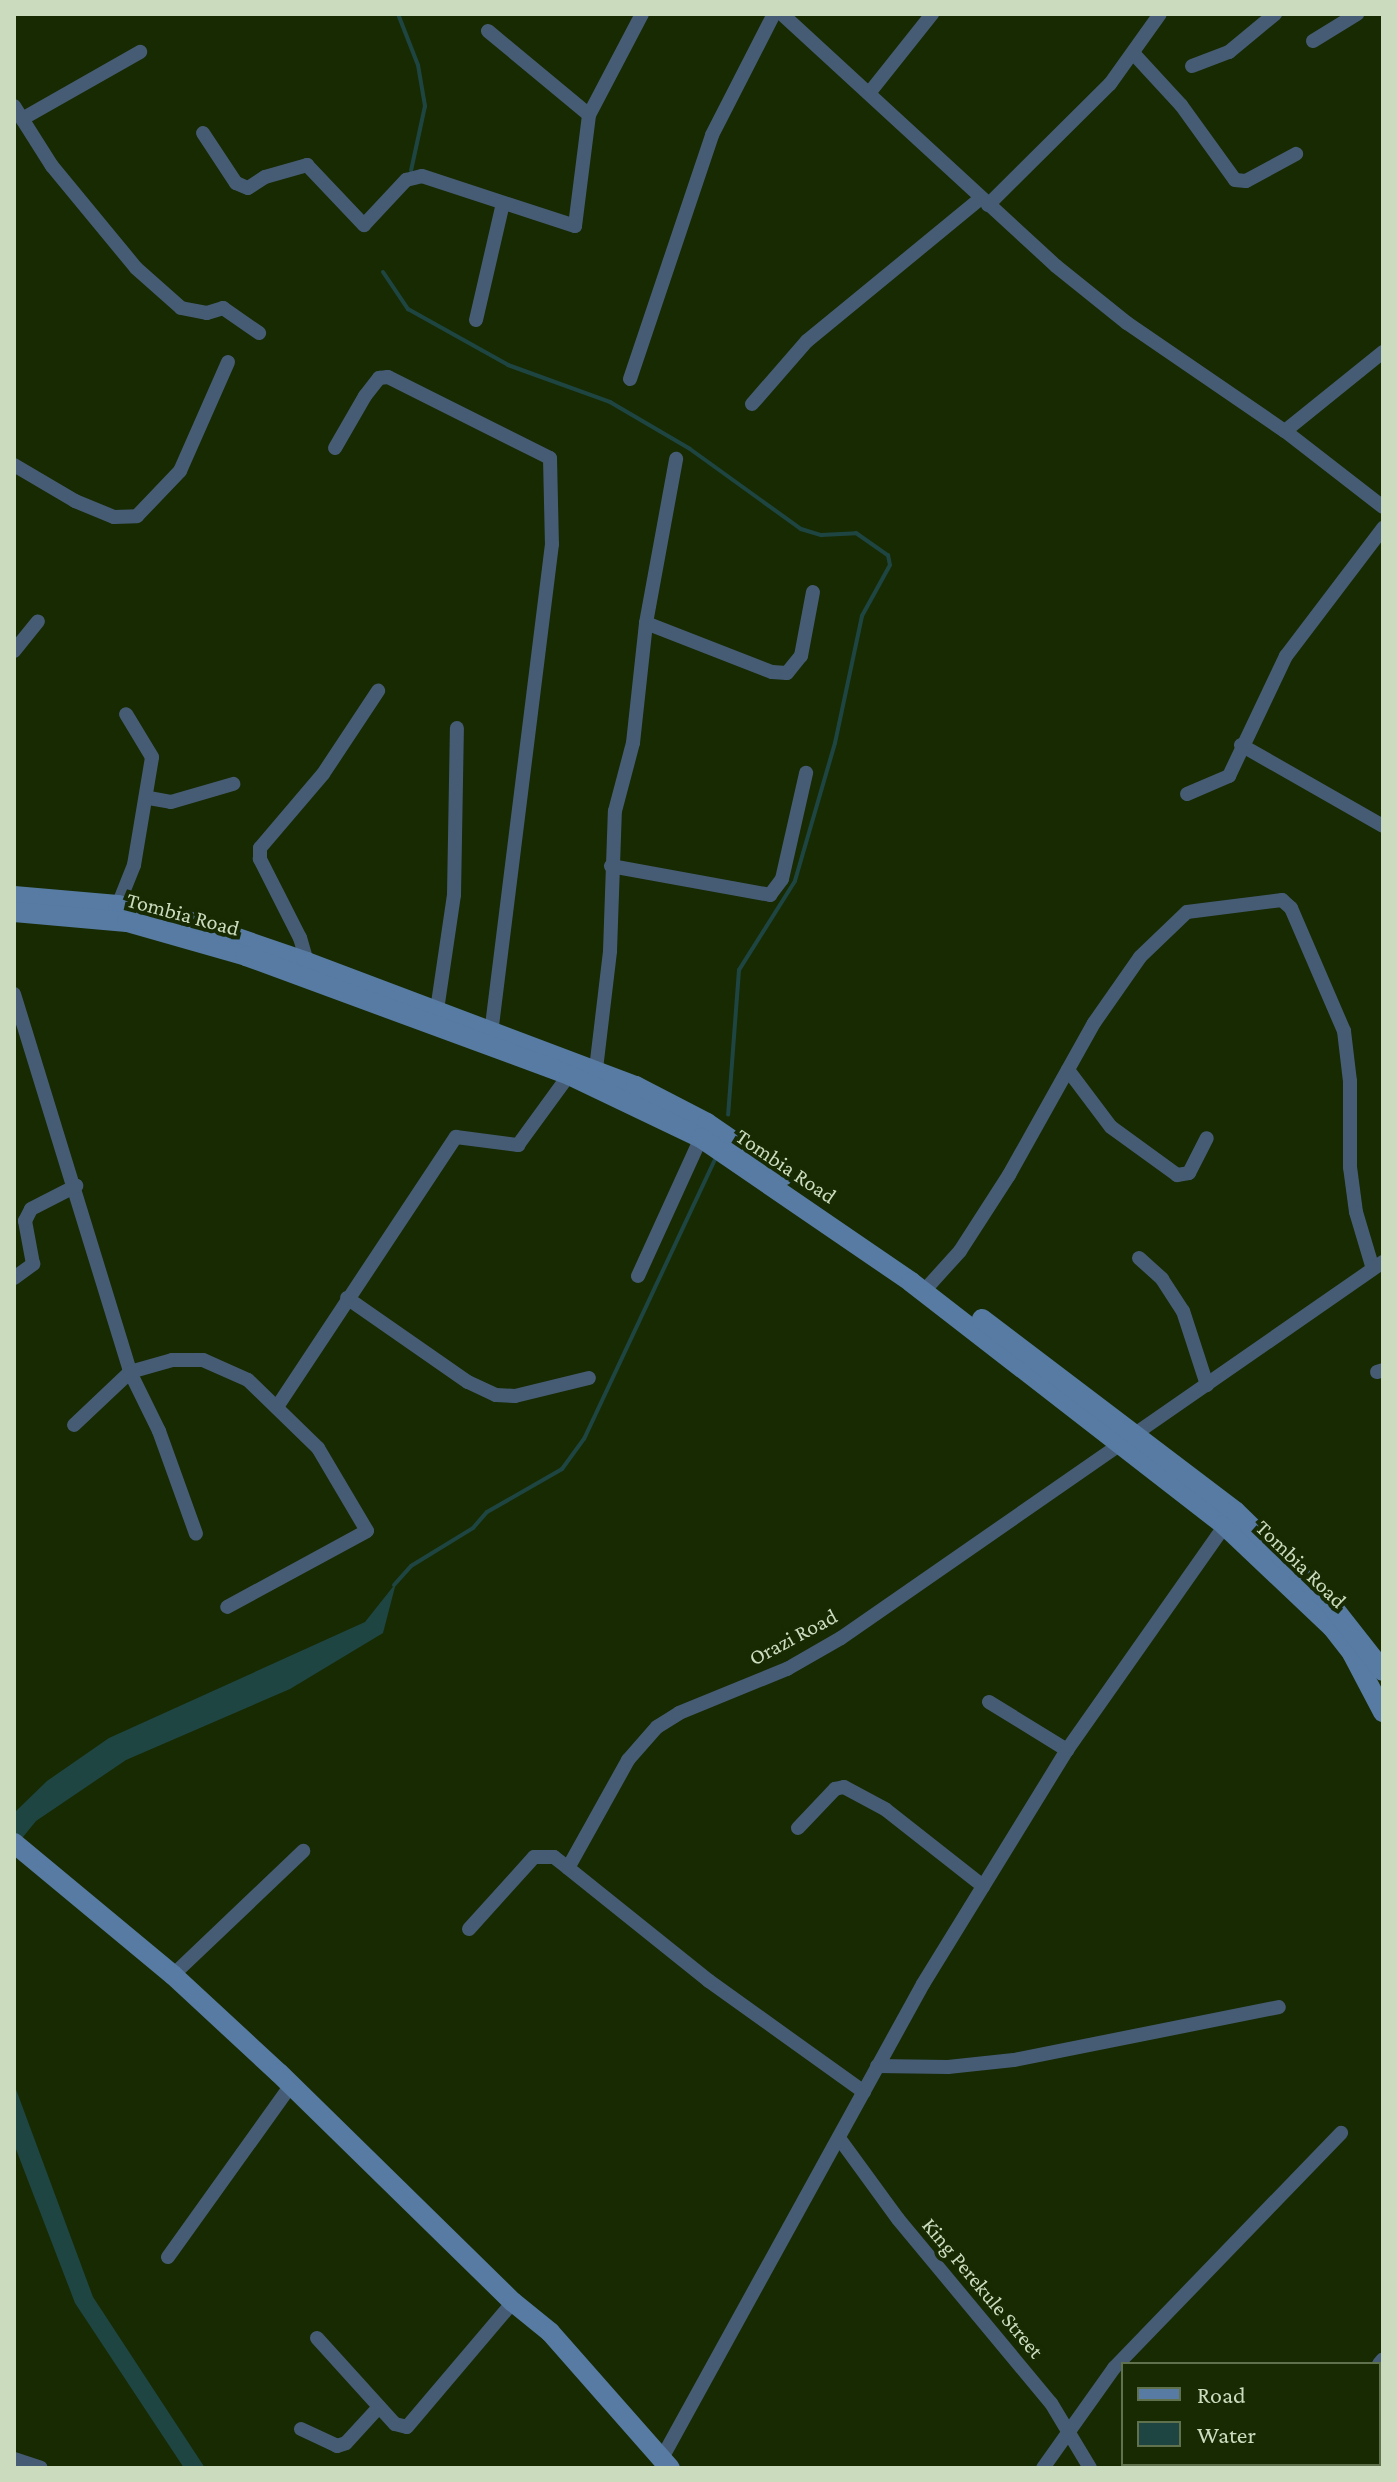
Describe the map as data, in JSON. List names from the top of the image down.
{
  "streets": {
    "main road": ["Tombia Road"],
    "street": ["Orazi Road", "King Perekule Street"]
  },
  "crossings": [
    ["Tombia Road", "Orazi Road"]
  ],
  "legend": ["Road", "Water"]
}
